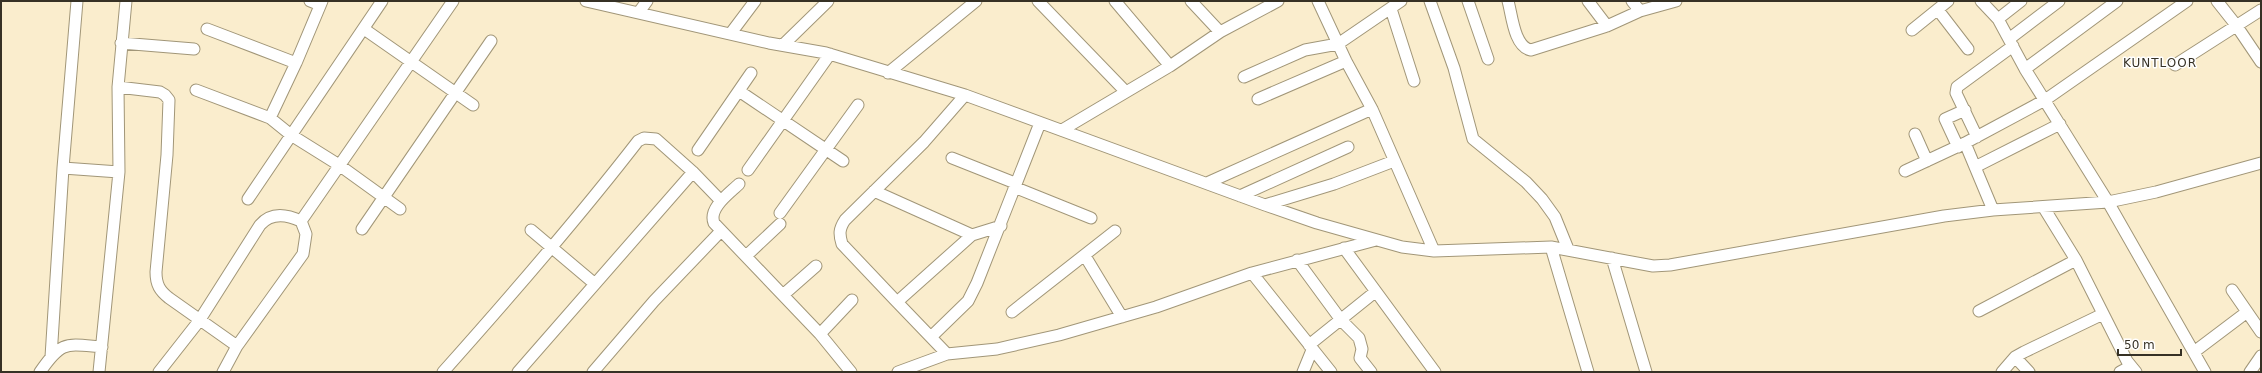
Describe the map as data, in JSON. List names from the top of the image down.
{
  "districts": ["KUNTLOOR"],
  "scale_bar": "50 m"
}
